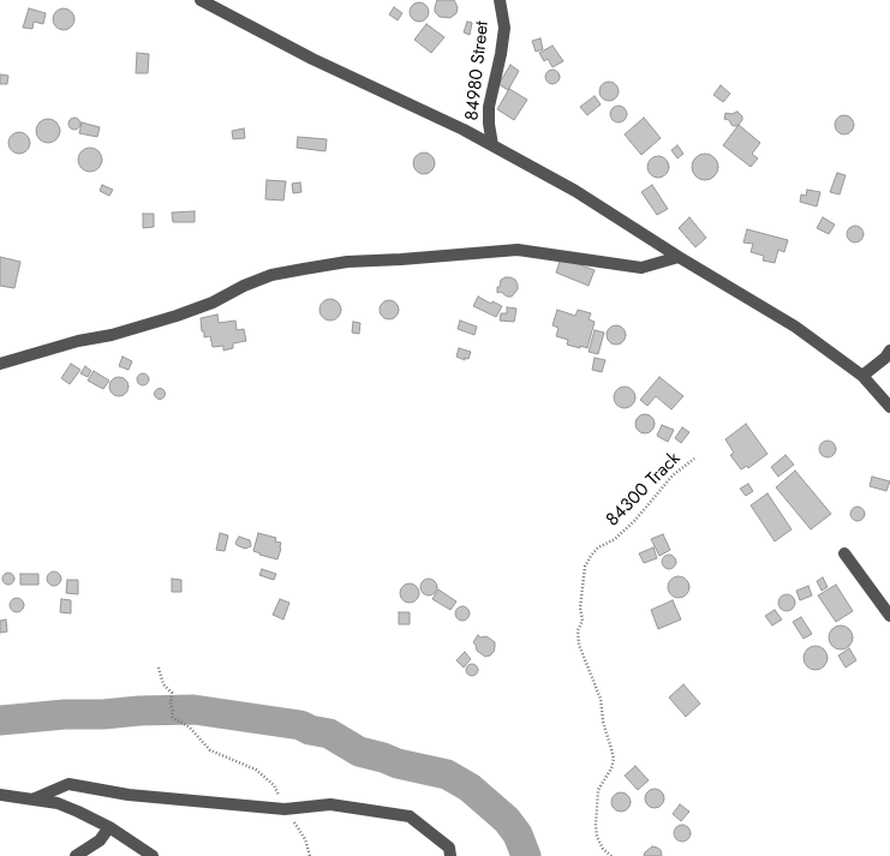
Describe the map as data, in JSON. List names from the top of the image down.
{
  "streets": {
    "street": ["84980 Street"],
    "path": ["84300 Track"]
  }
}
